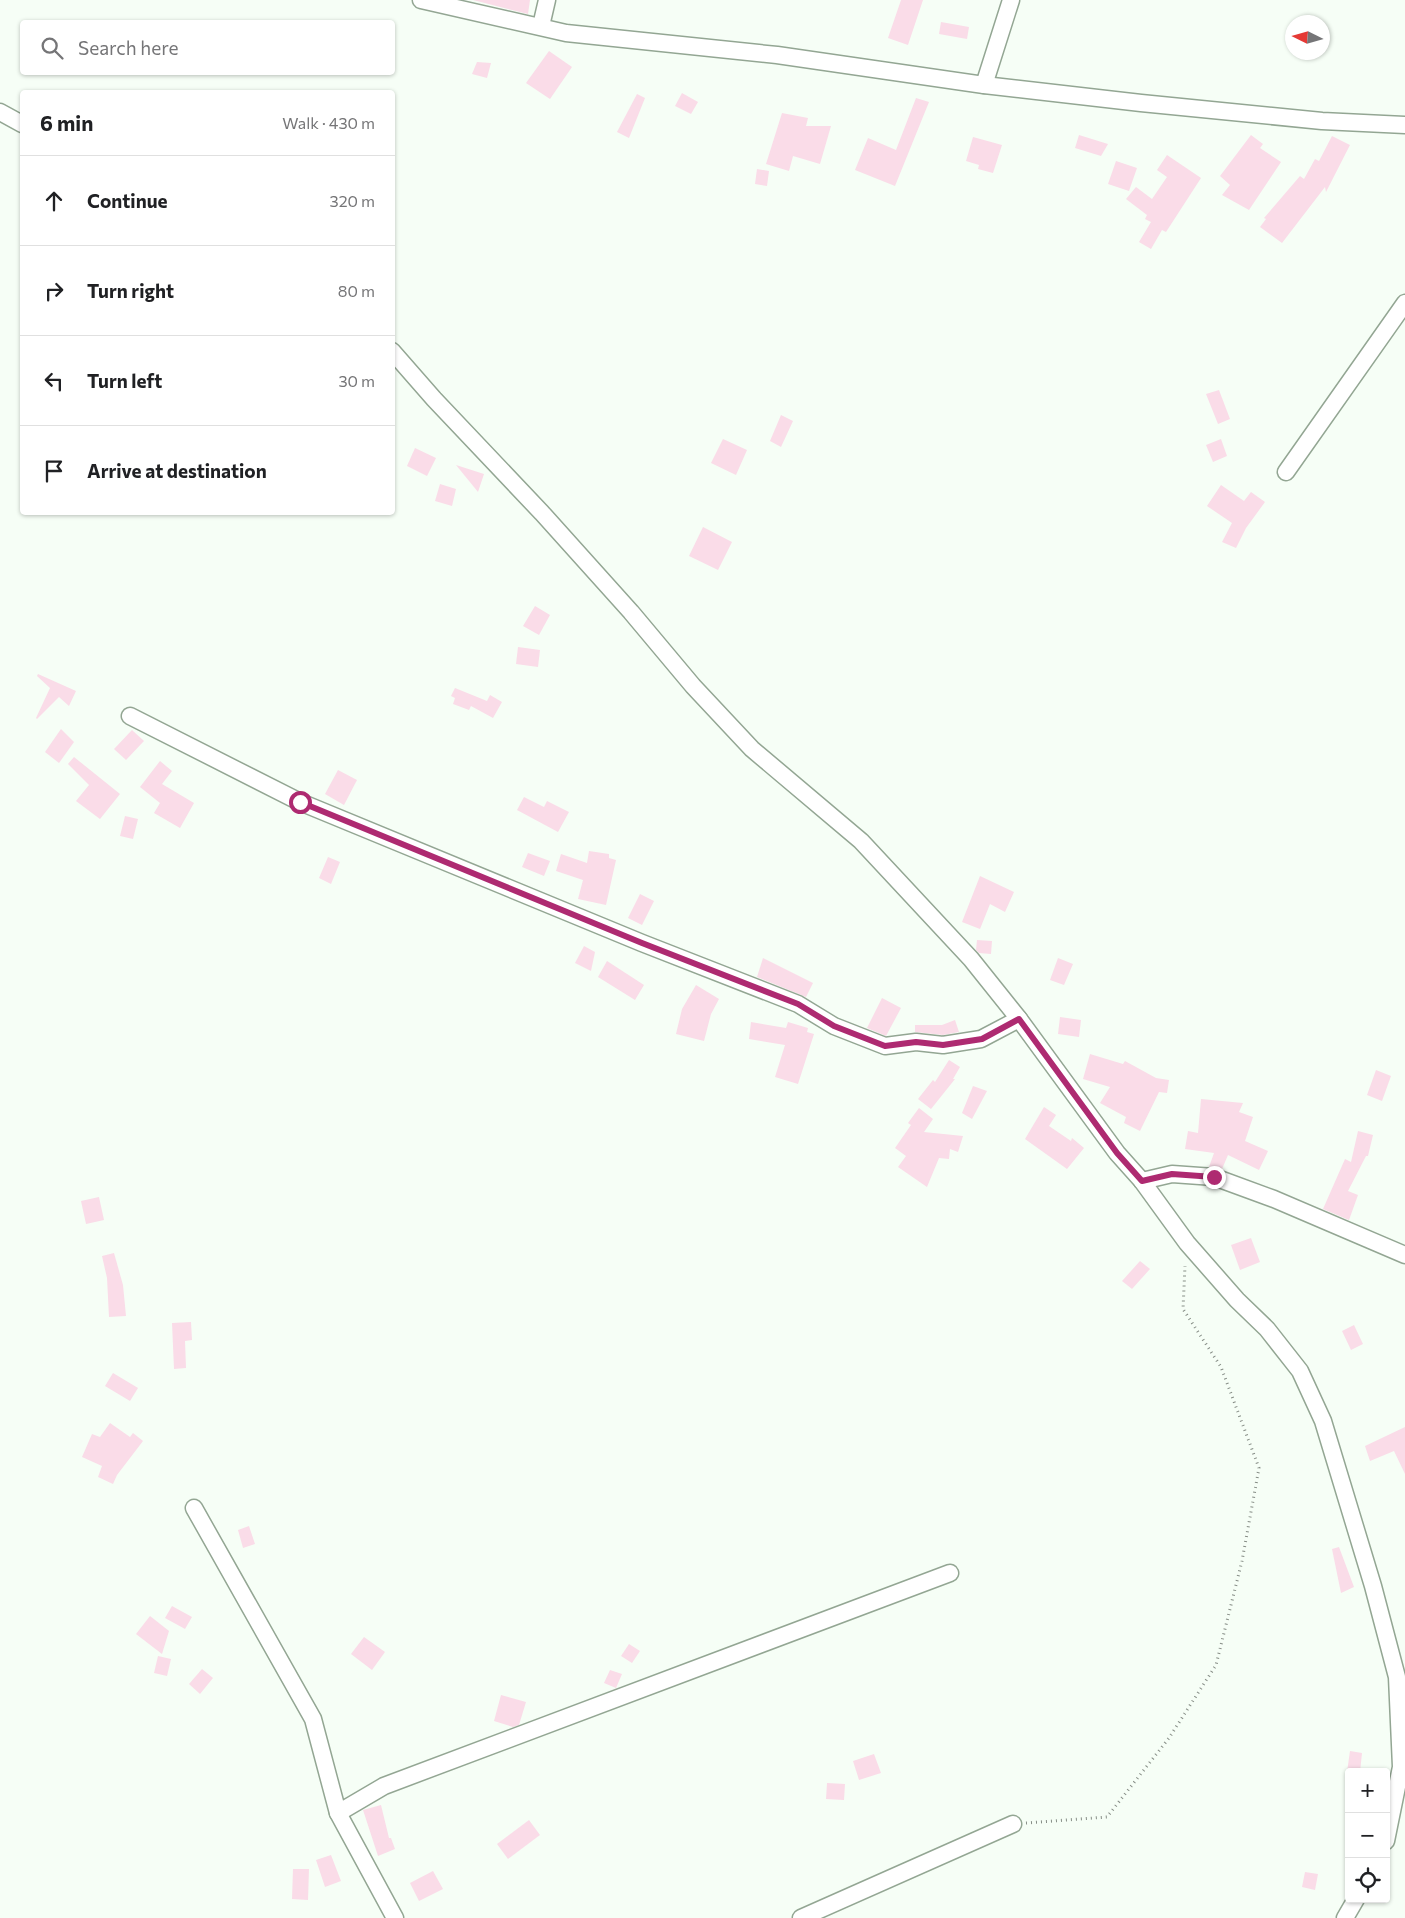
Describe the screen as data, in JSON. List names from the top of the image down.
{
  "north": "left",
  "page": {
    "search": "Search here",
    "heading": ["6 min", "Walk · 430 m"],
    "list": [
      ["Continue", "320 m"],
      ["Turn right", "80 m"],
      ["Turn left", "30 m"],
      "Arrive at destination"
    ],
    "map_buttons": ["+", "−"]
  }
}
